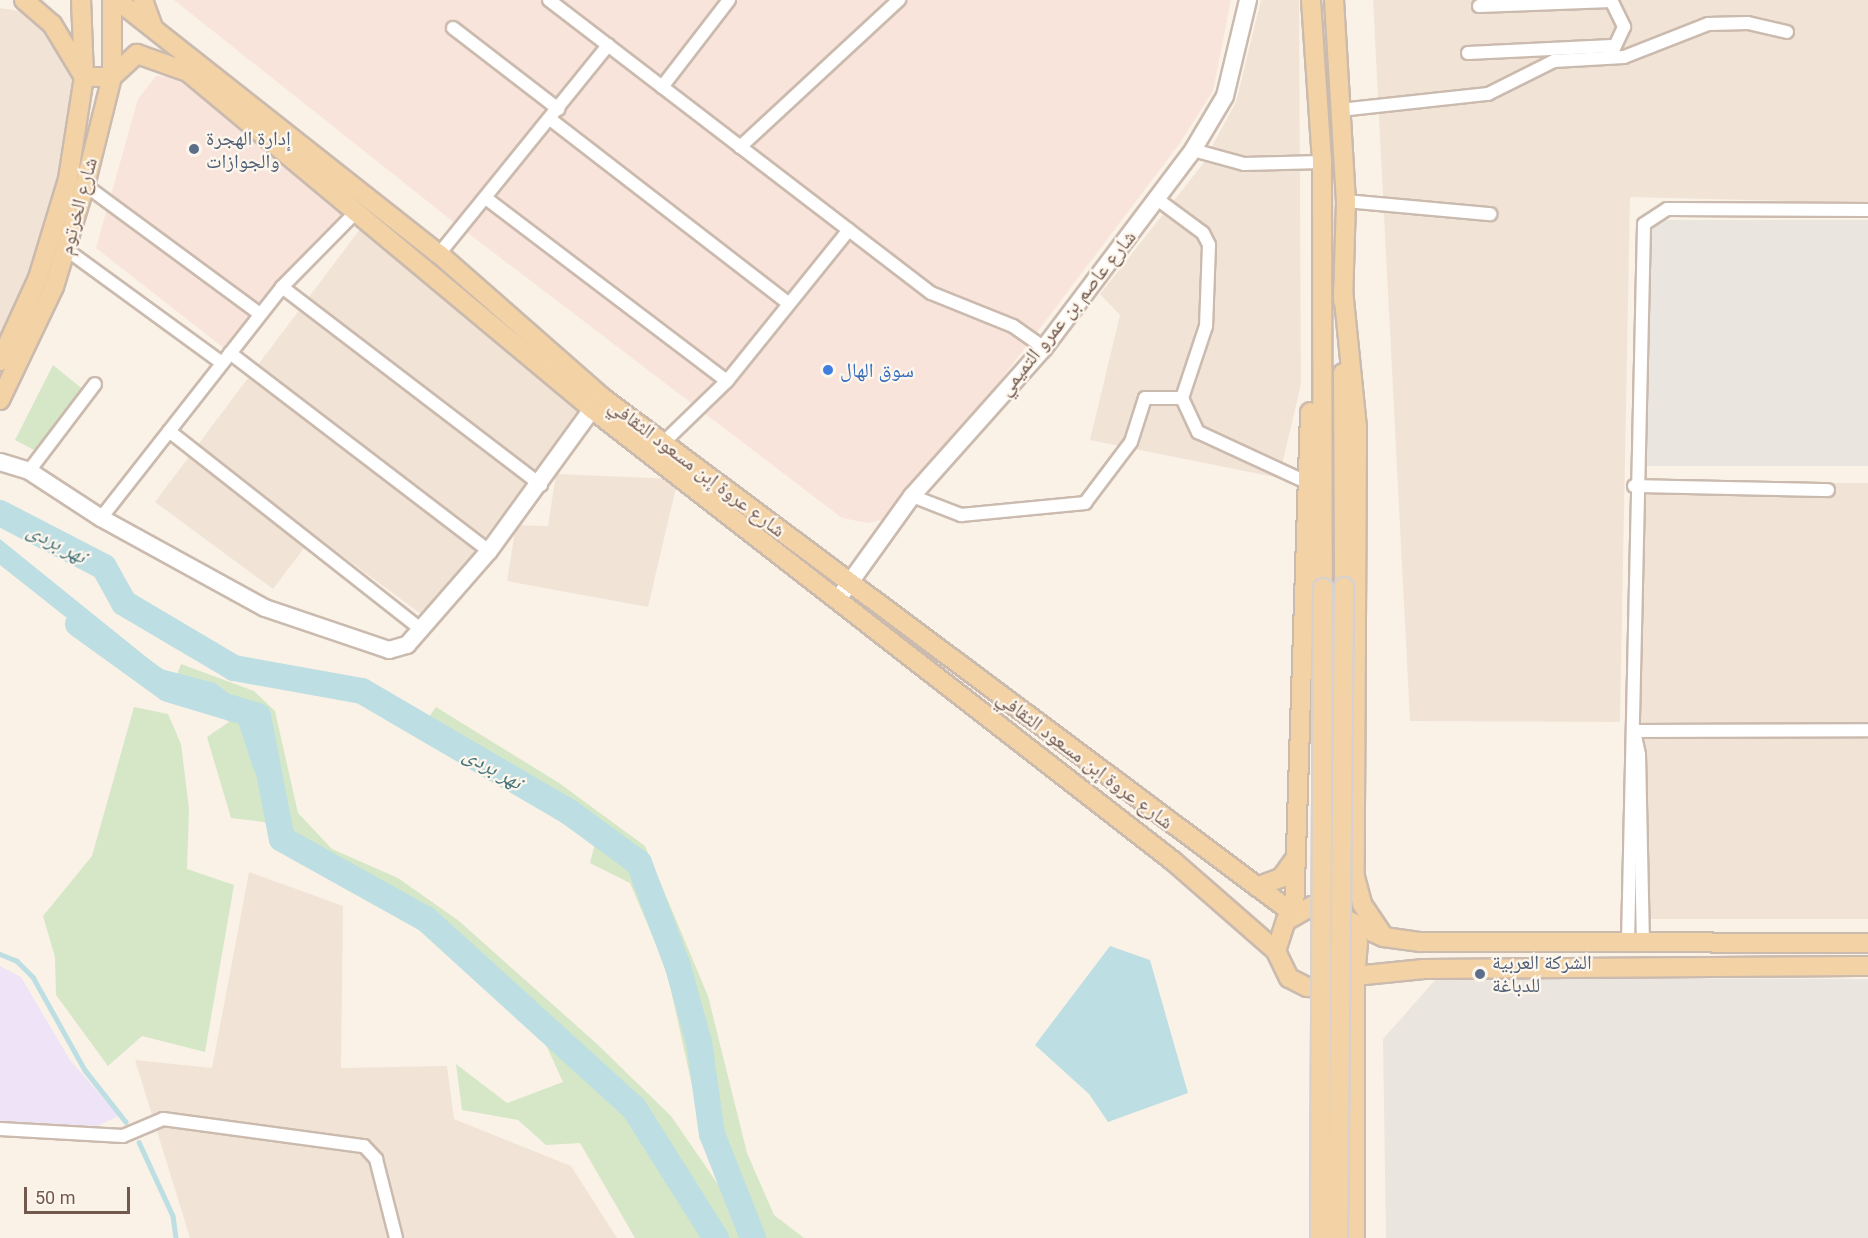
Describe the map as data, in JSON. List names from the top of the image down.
{
  "streets": {
    "main road": ["شارع الخرتوم", "شارع عروة إبن مسعود الثقافي"],
    "street": ["شارع عاصم بن عمرو التميمي"]
  },
  "crossings": [
    ["شارع الخرتوم", "شارع عروة إبن مسعود الثقافي"],
    ["شارع عاصم بن عمرو التميمي", "شارع عروة إبن مسعود الثقافي"]
  ],
  "water": ["نهر بردى"],
  "places": ["إدارة الهجرة والجوازات", "سوق الهال", "الشركة العربية للدباغة"],
  "scale_bar": "50 m"
}
